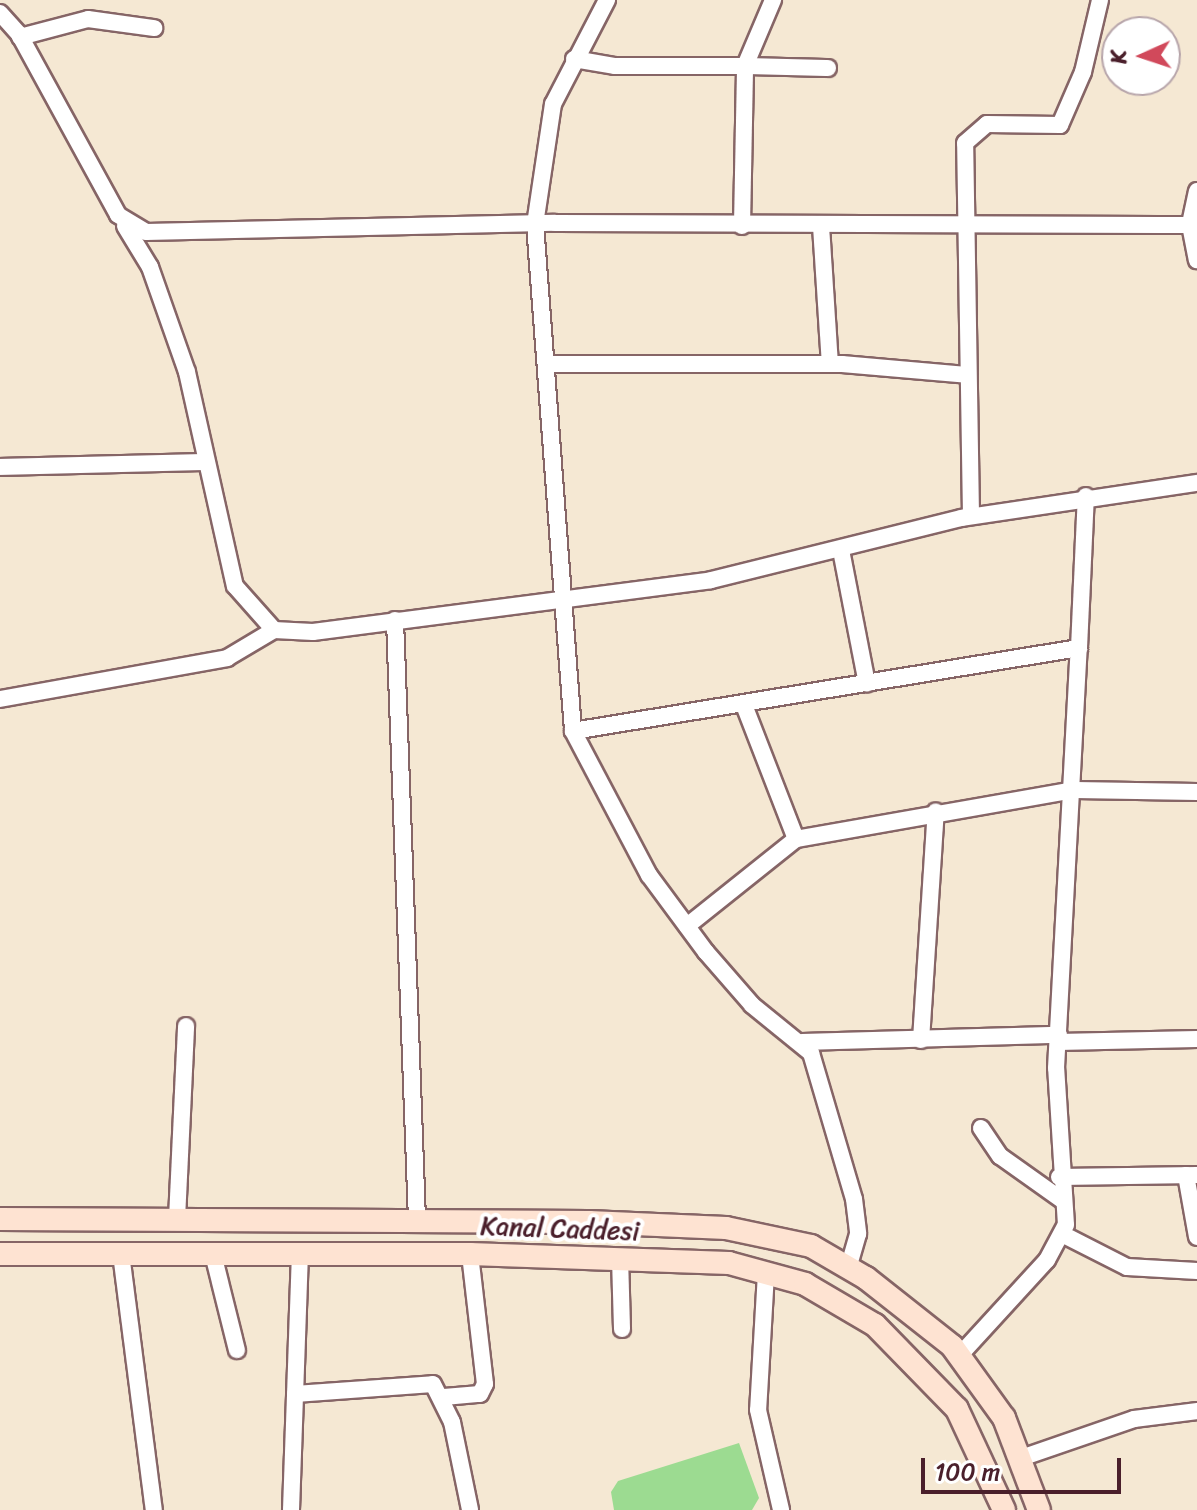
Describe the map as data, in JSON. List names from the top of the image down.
{
  "streets": {
    "main road": ["Kanal Caddesi"]
  },
  "scale_bar": "100 m",
  "north": "left"
}
